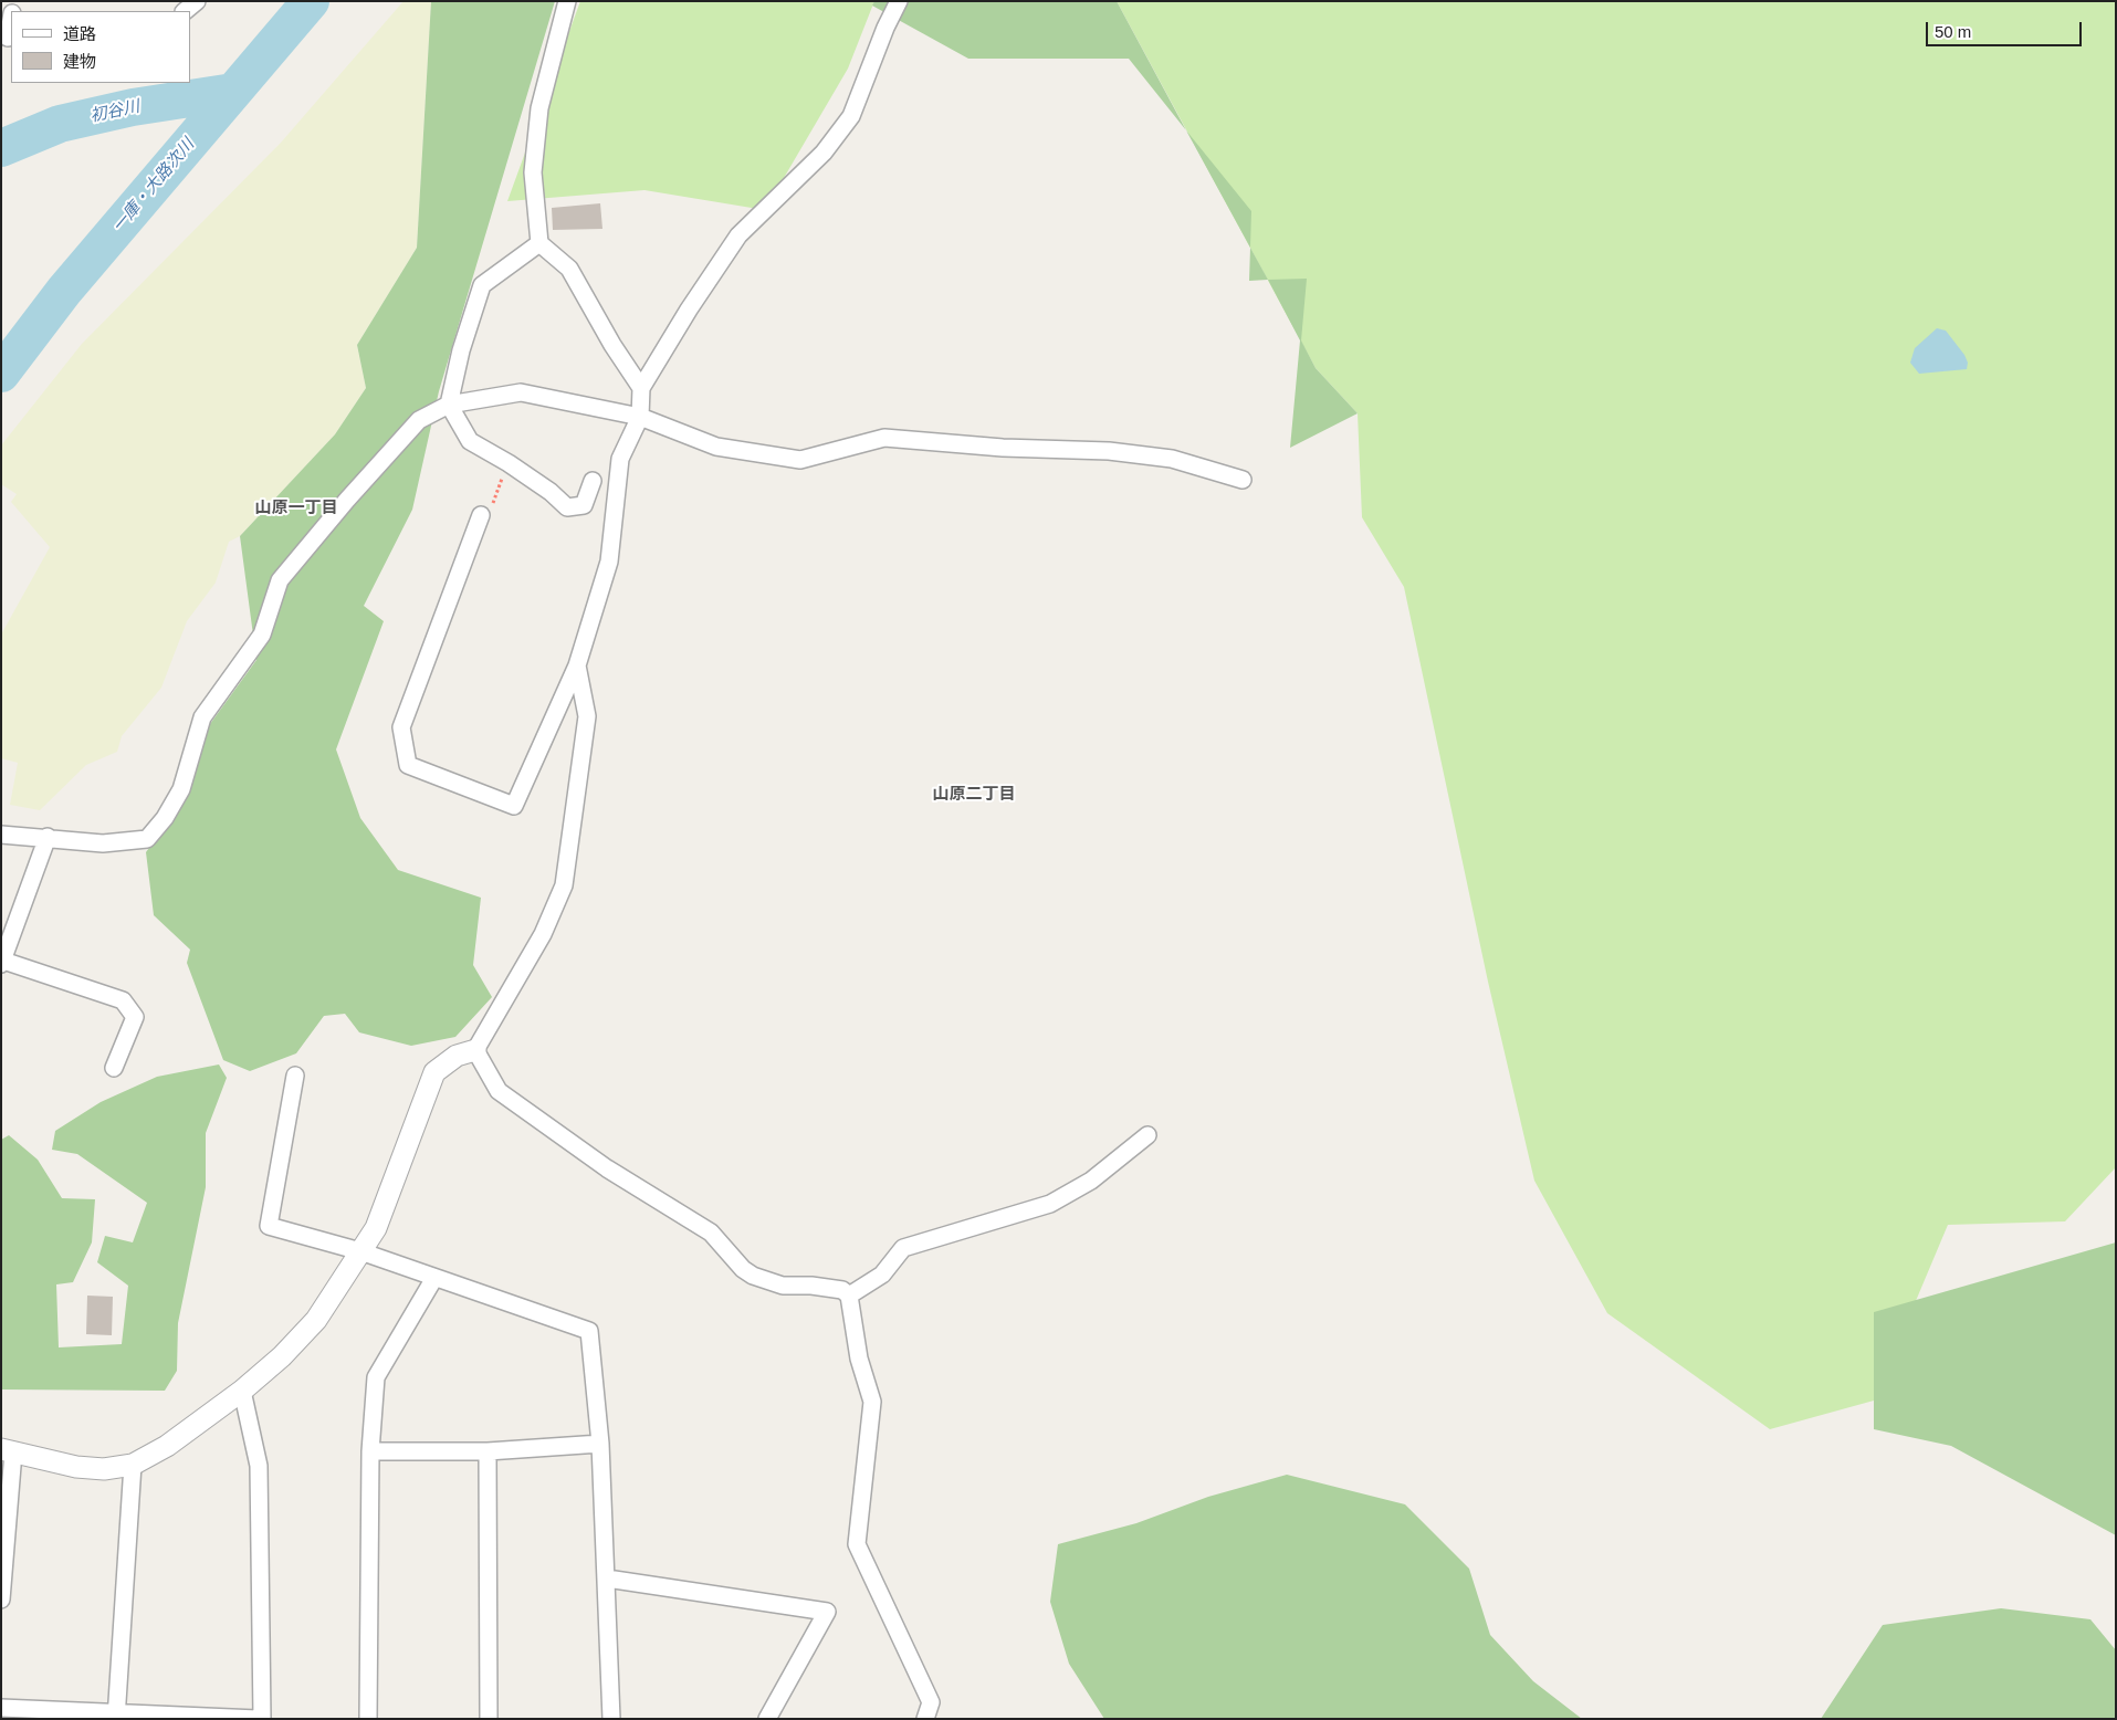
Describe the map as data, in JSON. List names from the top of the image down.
{
  "districts": ["山原一丁目", "山原二丁目"],
  "water": ["初谷川", "一庫・大路次川"],
  "legend": ["道路", "建物"],
  "scale_bar": "50 m"
}
